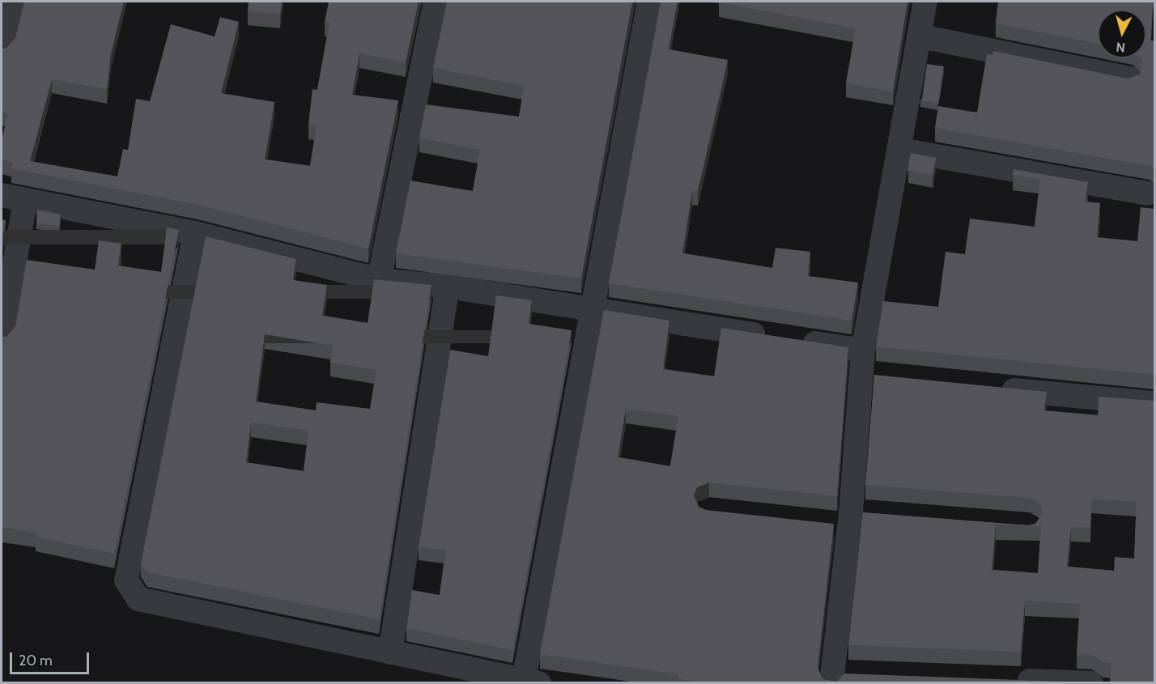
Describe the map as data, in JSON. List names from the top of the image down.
{
  "scale_bar": "20 m",
  "north": "bottom"
}
